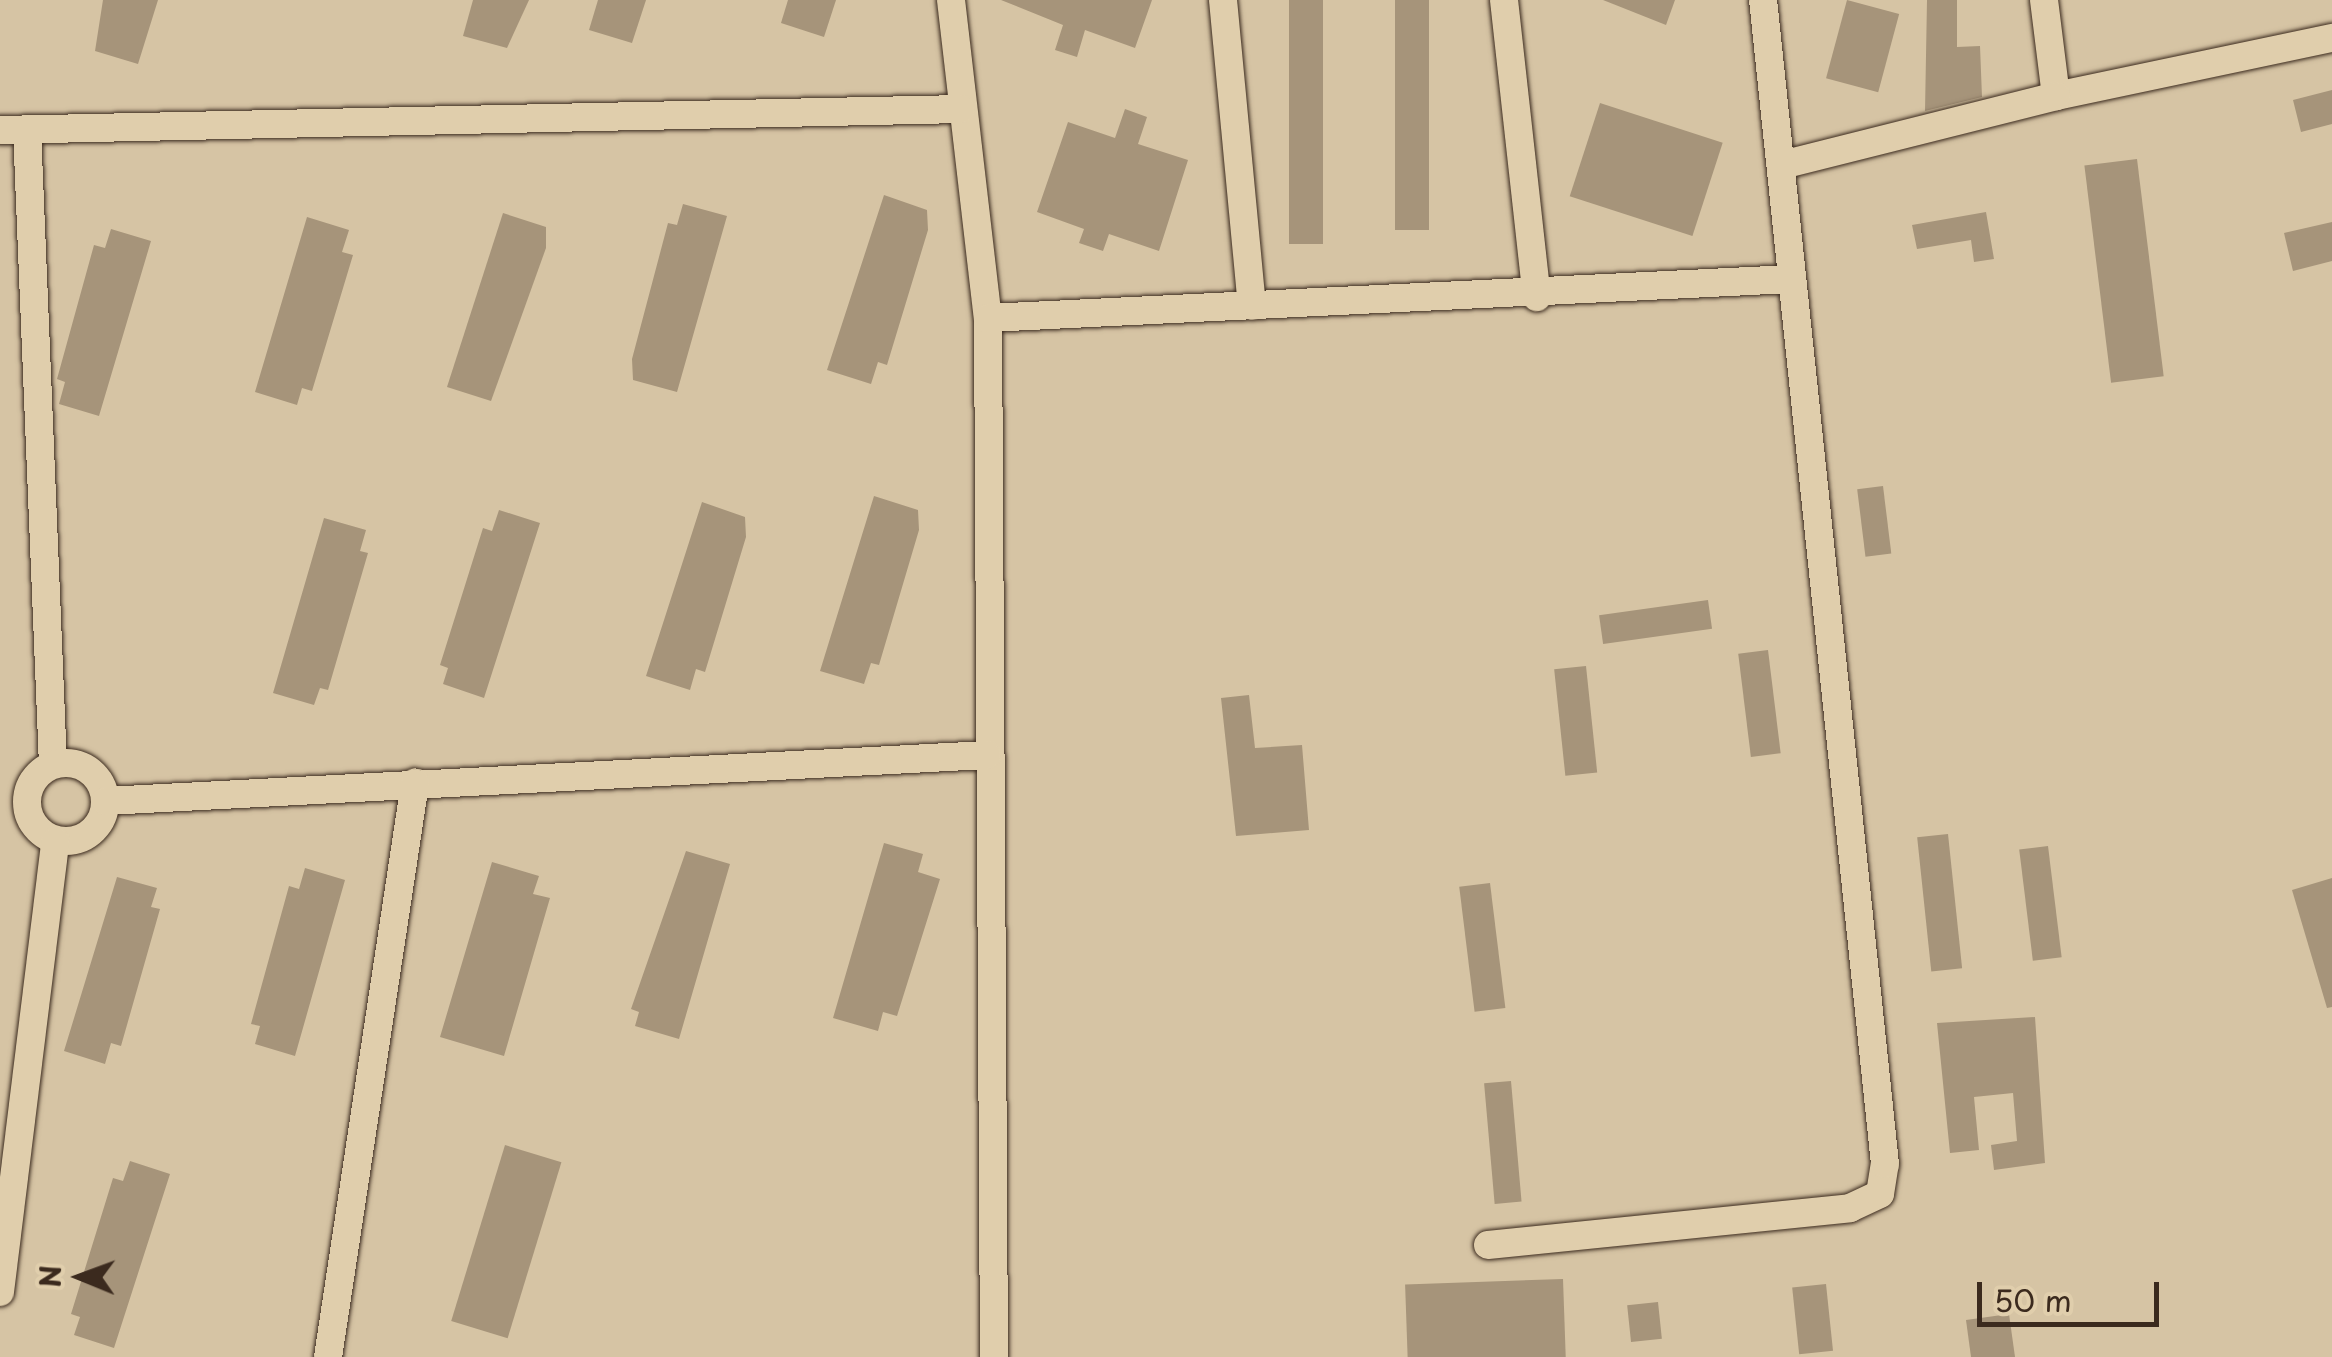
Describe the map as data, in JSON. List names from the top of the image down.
{
  "scale_bar": "50 m",
  "north": "left"
}
